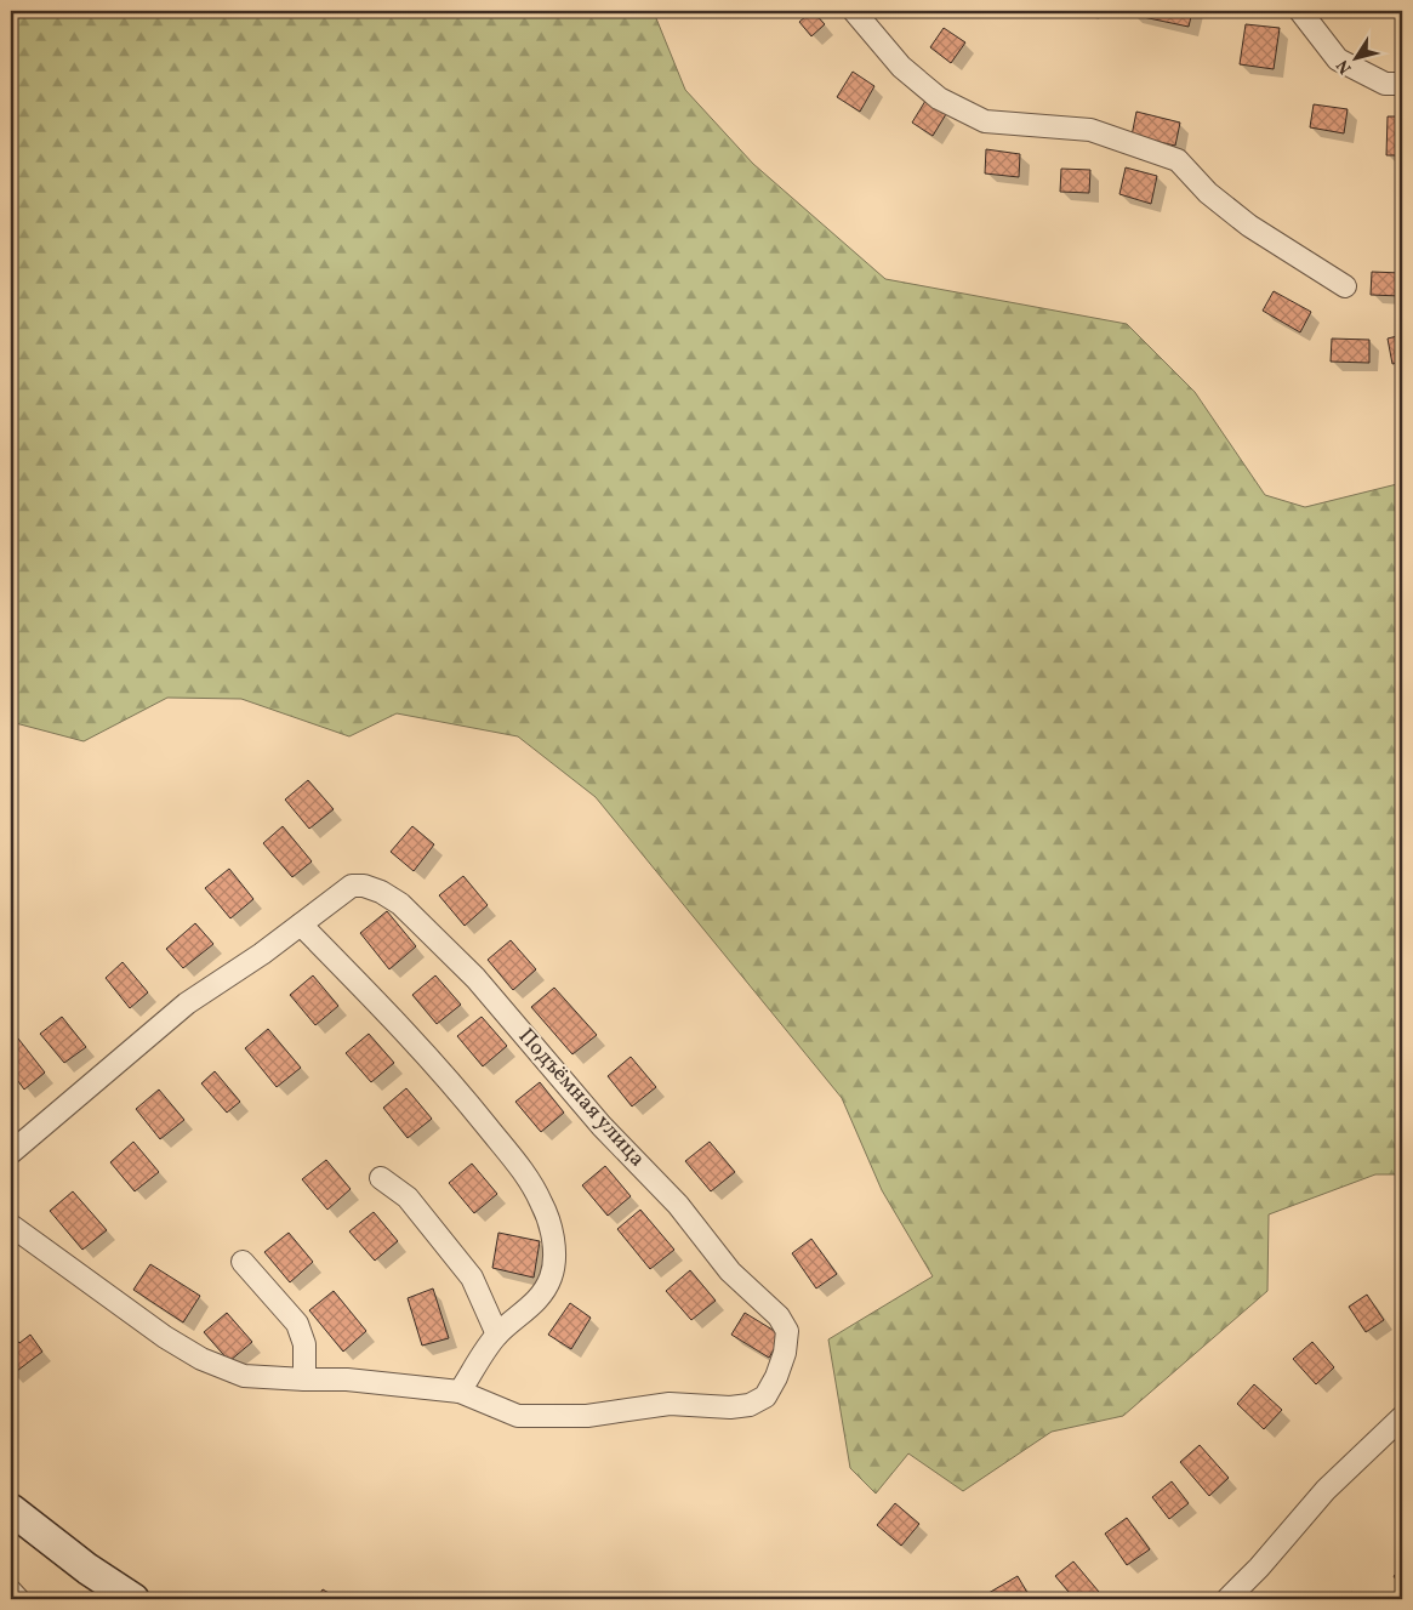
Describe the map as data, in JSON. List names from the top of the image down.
{
  "streets": {
    "street": ["Подъёмная улица"]
  },
  "north": "bottom left"
}
